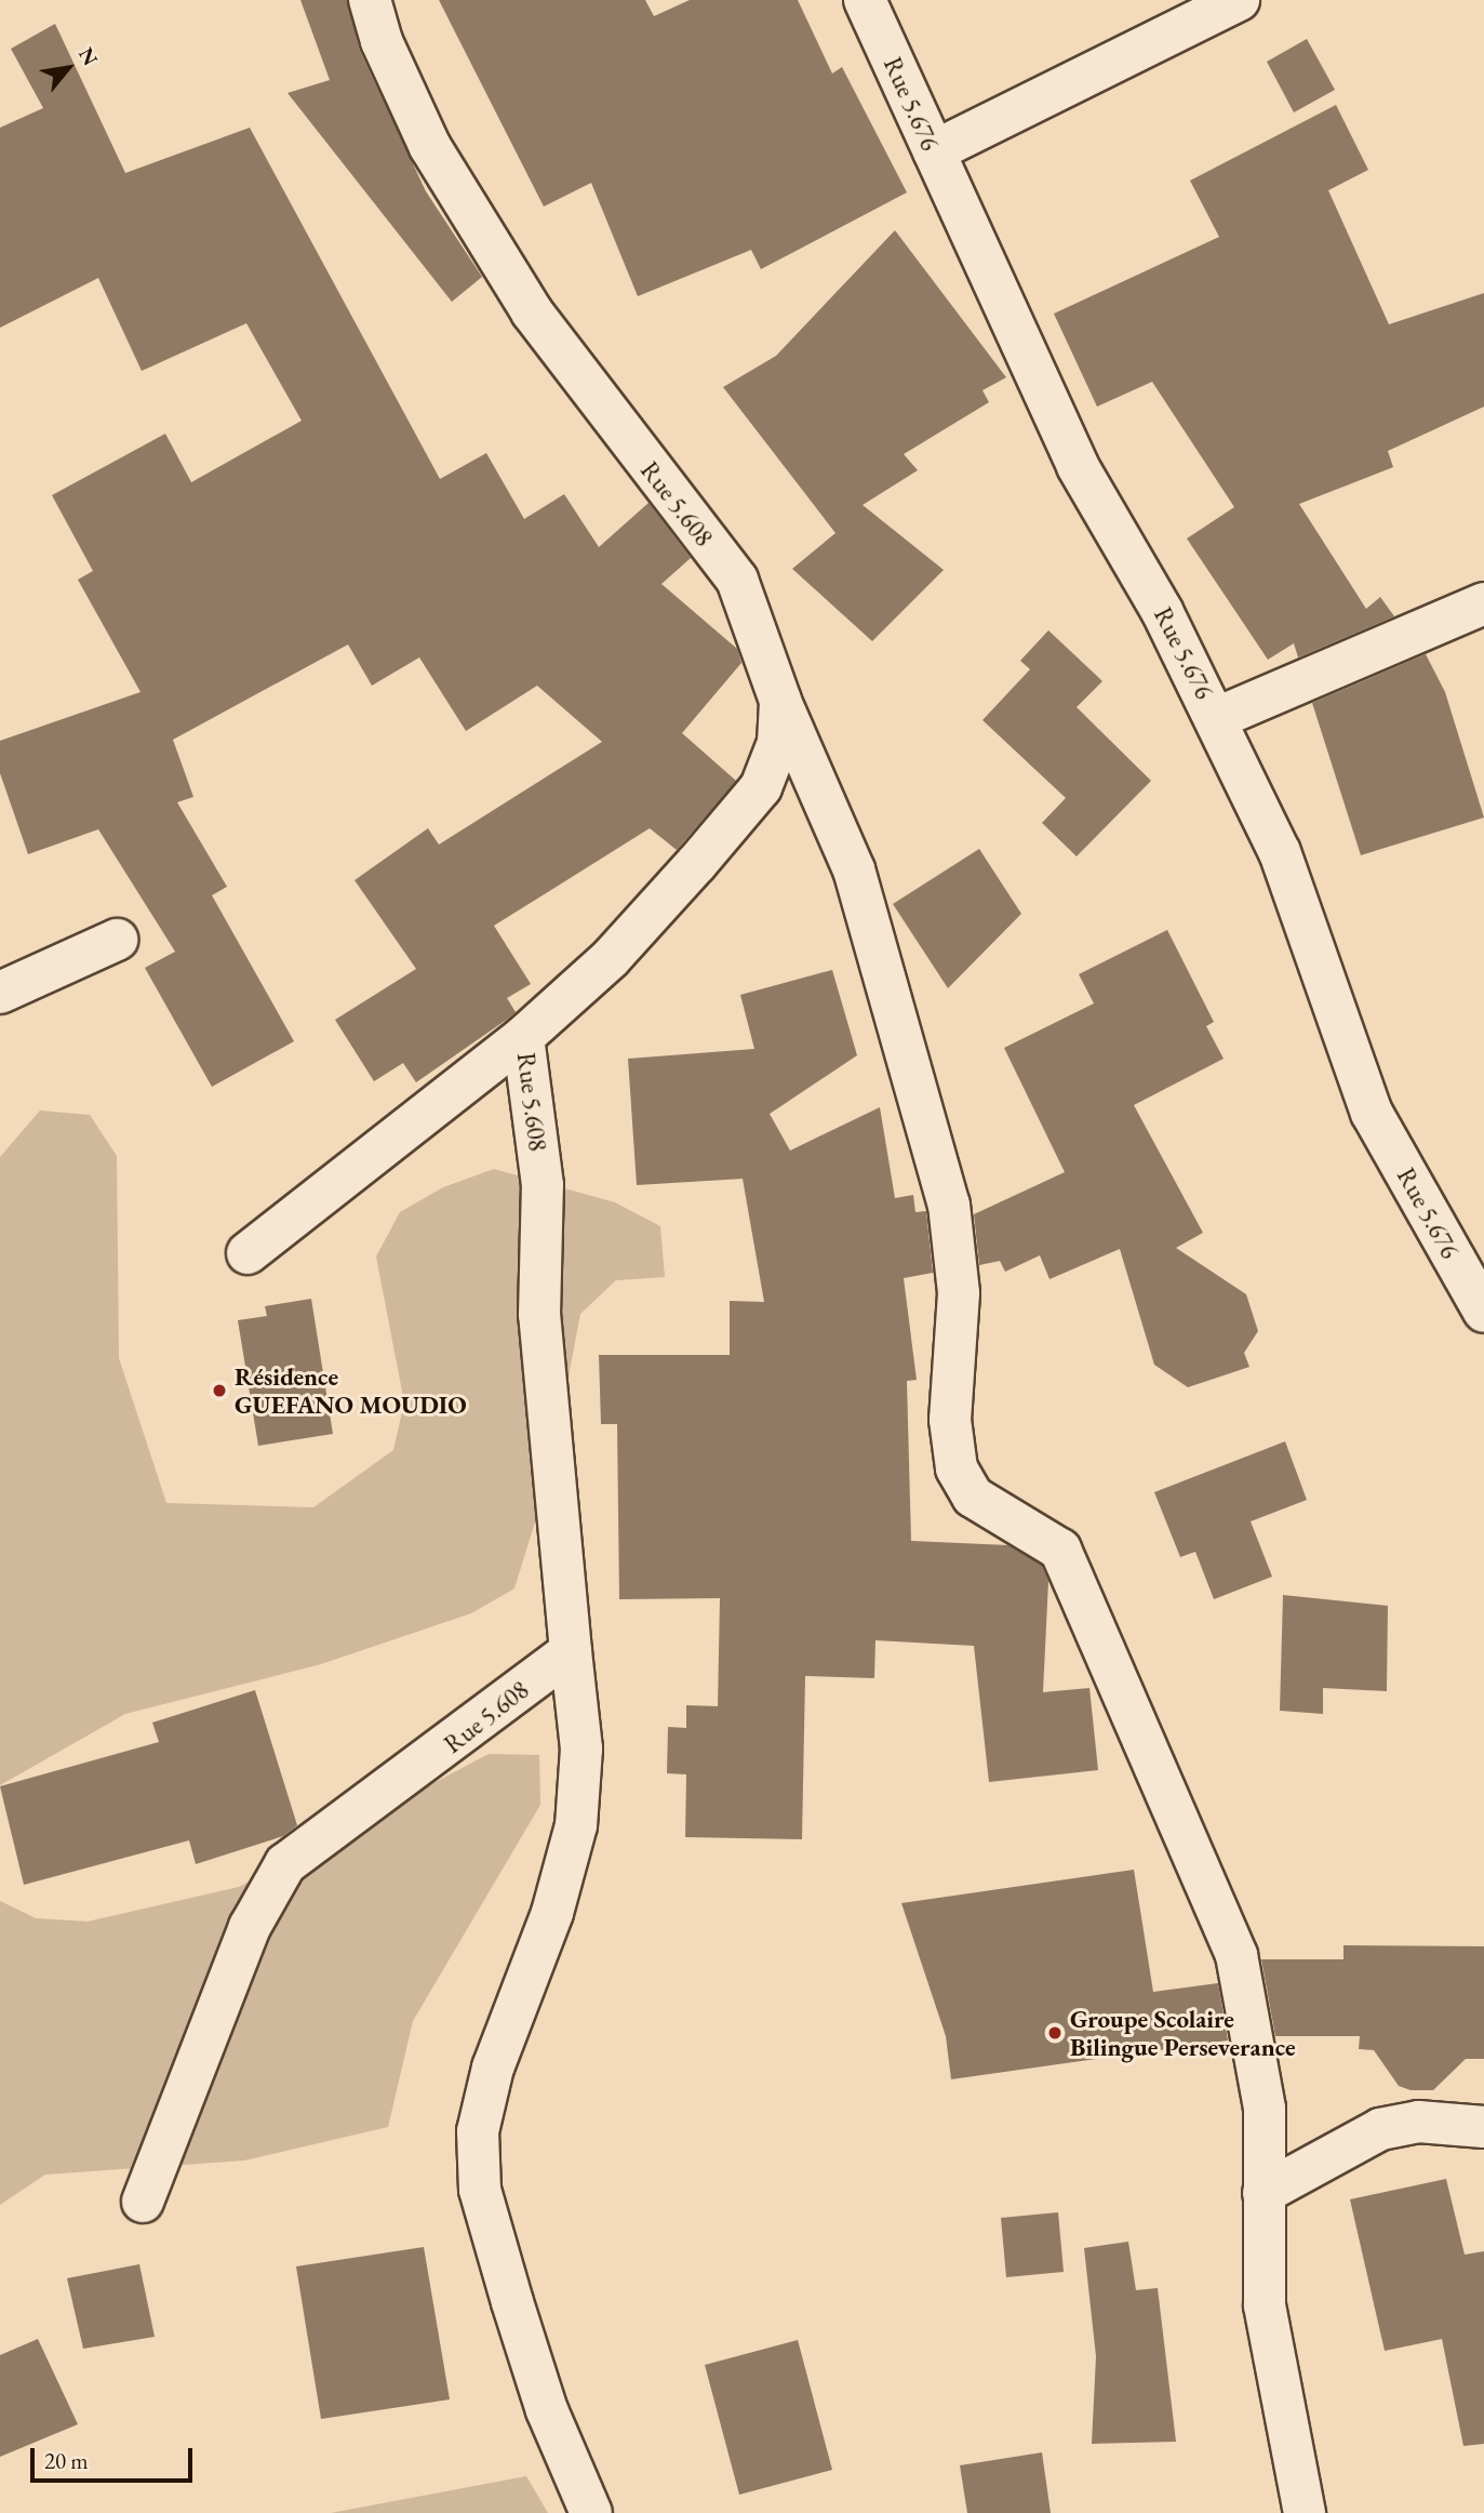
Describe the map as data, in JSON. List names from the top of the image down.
{
  "streets": {
    "street": ["Rue 5.676", "Rue 5.608"]
  },
  "places": ["Résidence GUEFANO MOUDIO", "Groupe Scolaire Bilingue Perseverance"],
  "scale_bar": "20 m",
  "north": "top right"
}
